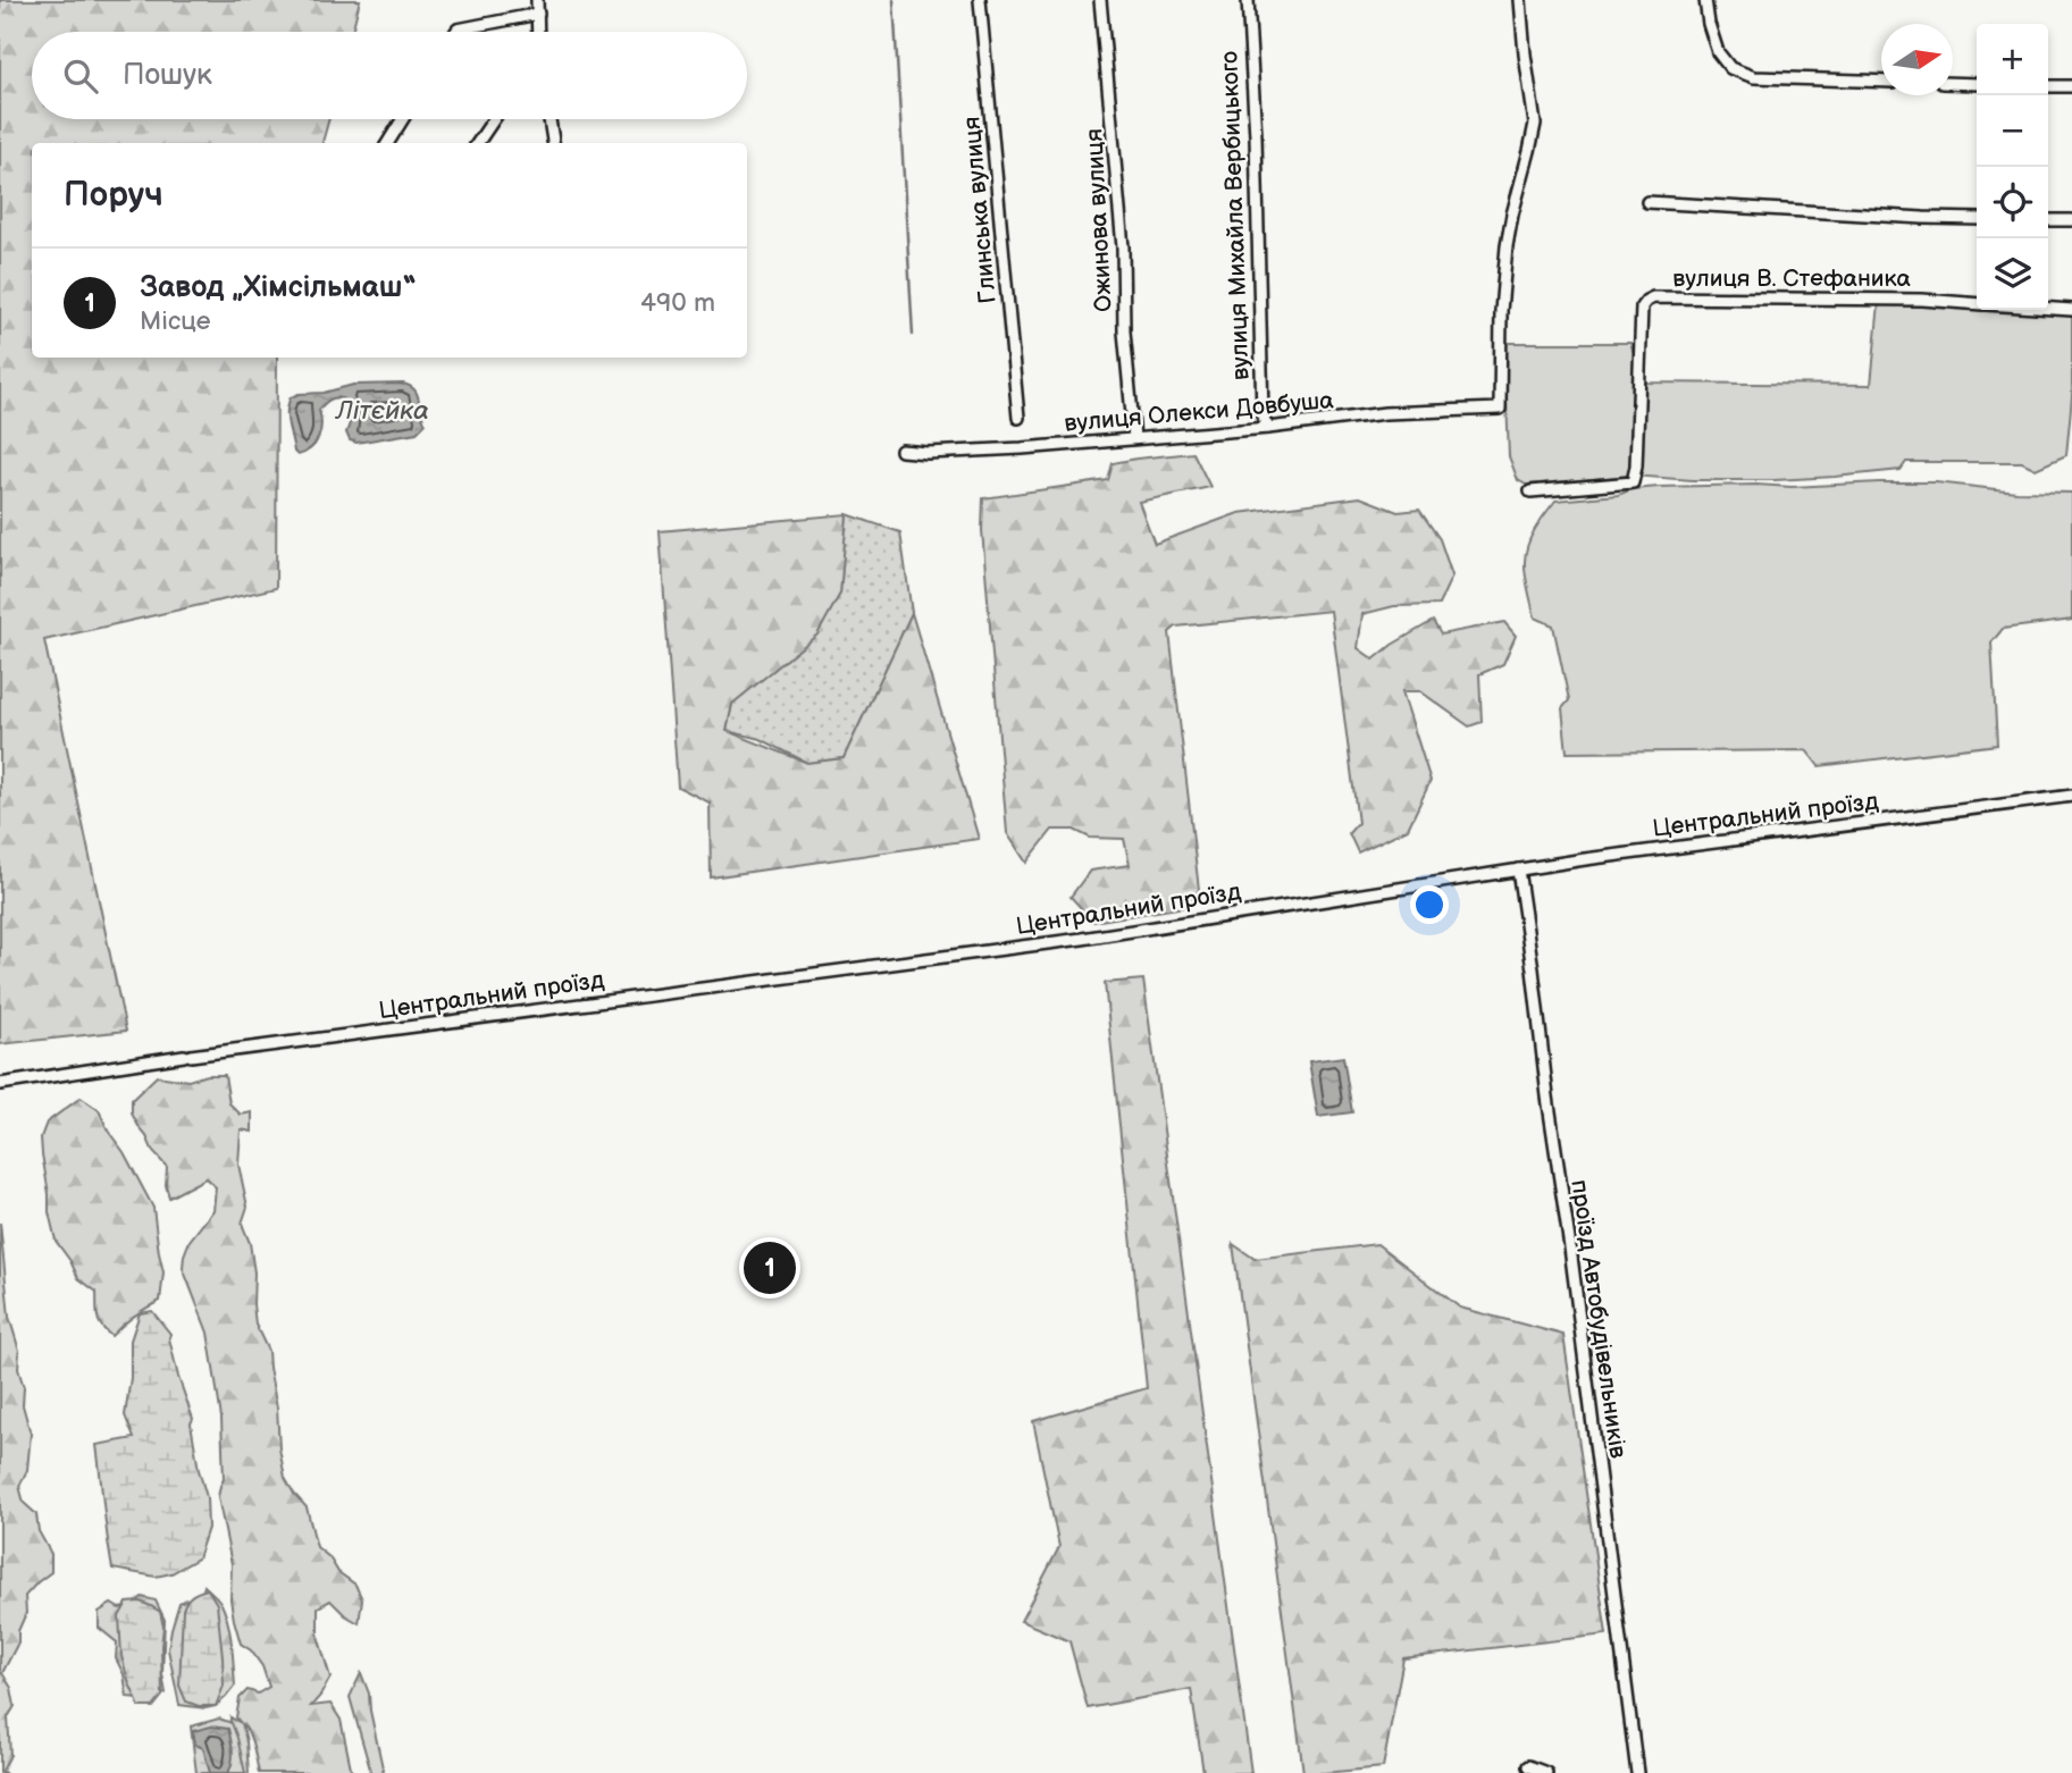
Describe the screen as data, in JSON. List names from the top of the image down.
{
  "streets": {
    "street": [
      "Глинська вулиця",
      "вулиця Михайла Вербицького",
      "Ожинова вулиця",
      "вулиця В. Стефаника",
      "вулиця Олекси Довбуша",
      "Центральний проїзд",
      "проїзд Автобудівельників"
    ]
  },
  "crossings": [
    ["вулиця Михайла Вербицького", "вулиця Олекси Довбуша"],
    ["Ожинова вулиця", "вулиця Олекси Довбуша"],
    ["Центральний проїзд", "проїзд Автобудівельників"]
  ],
  "water": ["Літєйка"],
  "north": "right",
  "page": {
    "map_buttons": ["+", "−"],
    "search": "Пошук",
    "heading": "Поруч",
    "list": [
      {
        "mark": "1",
        "name": "Завод „Хімсільмаш“",
        "note": "Місце",
        "value": "490 m"
      }
    ],
    "pins": "1"
  }
}
